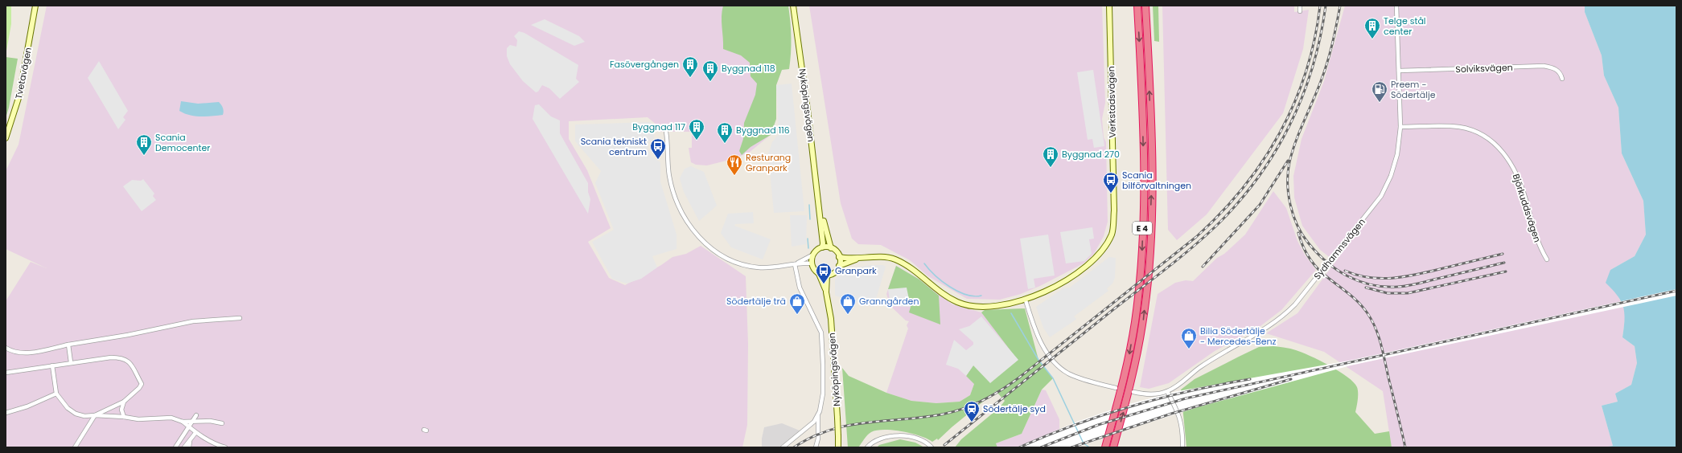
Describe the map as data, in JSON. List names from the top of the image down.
{
  "streets": {
    "highway": ["E 4"],
    "main road": ["Tvetavägen", "Verkstadsvägen", "Nyköpingsvägen"],
    "street": ["Solviksvägen", "Björkuddsvägen", "Sydhamnsvägen"]
  },
  "crossings": [
    ["Solviksvägen", "Sydhamnsvägen"],
    ["Verkstadsvägen", "Nyköpingsvägen"],
    ["Björkuddsvägen", "Sydhamnsvägen"]
  ],
  "places": {
    "building": [
      "Telge stål center",
      "Fasövergången",
      "Byggnad 118",
      "Byggnad 117",
      "Byggnad 116",
      "Scania Democenter",
      "Byggnad 270"
    ],
    "fuel station": ["Preem - Södertälje"],
    "bus stop": ["Scania tekniskt centrum", "Scania bilförvaltningen", "Granpark"],
    "restaurant": ["Resturang Granpark"],
    "shop": ["Södertälje trä", "Granngården", "Bilia Södertälje - Mercedes-Benz"],
    "station": ["Södertälje syd"]
  }
}
